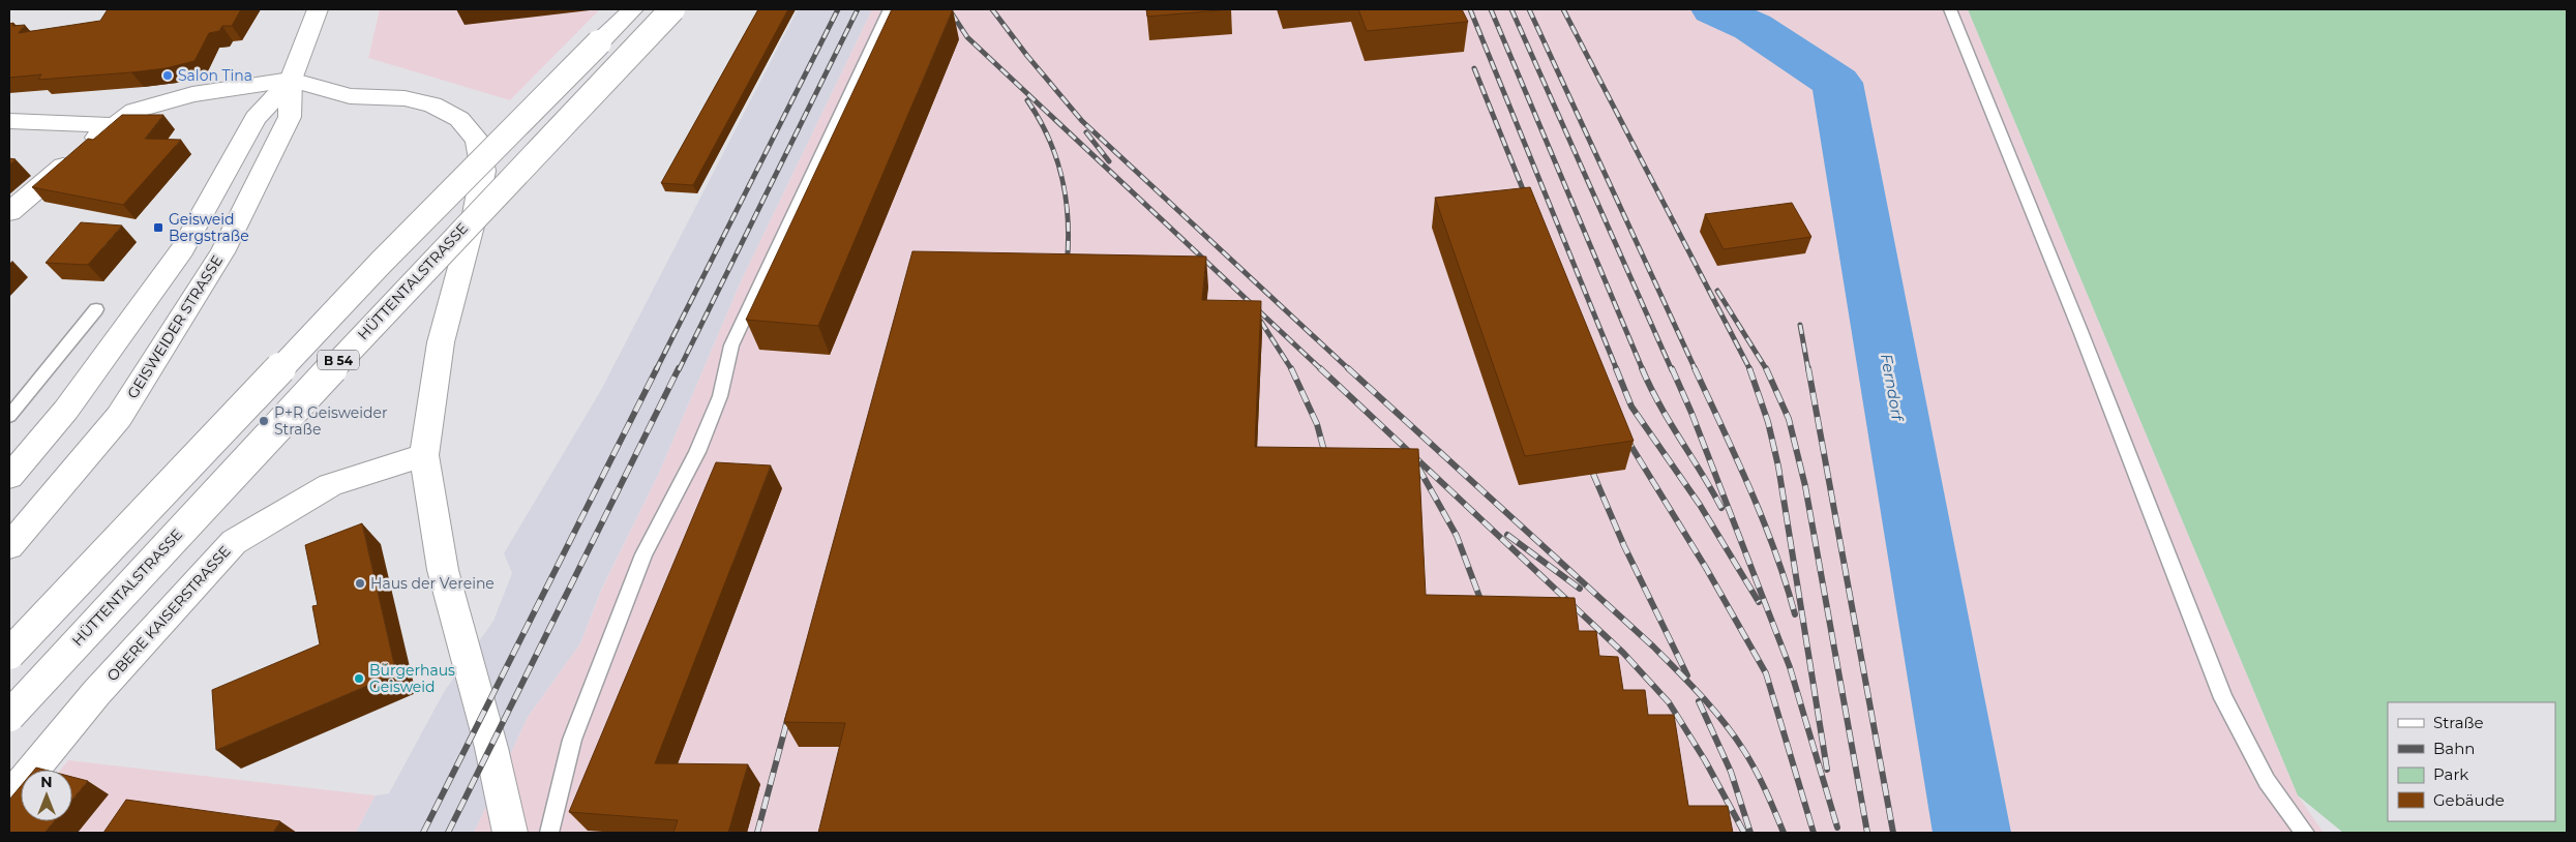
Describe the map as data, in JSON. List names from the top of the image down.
{
  "streets": {
    "main road": [
      "HÜTTENTALSTRASSE",
      "GEISWEIDER STRASSE",
      "B 54",
      "OBERE KAISERSTRASSE"
    ]
  },
  "water": ["Ferndorf"],
  "places": {
    "other": [
      "Salon Tina",
      "P+R Geisweider Straße",
      "Haus der Vereine",
      "Bürgerhaus Geisweid"
    ],
    "transit": ["Geisweid Bergstraße"]
  },
  "legend": [
    "Straße",
    "Bahn",
    "Park",
    "Gebäude"
  ],
  "north": "top"
}
